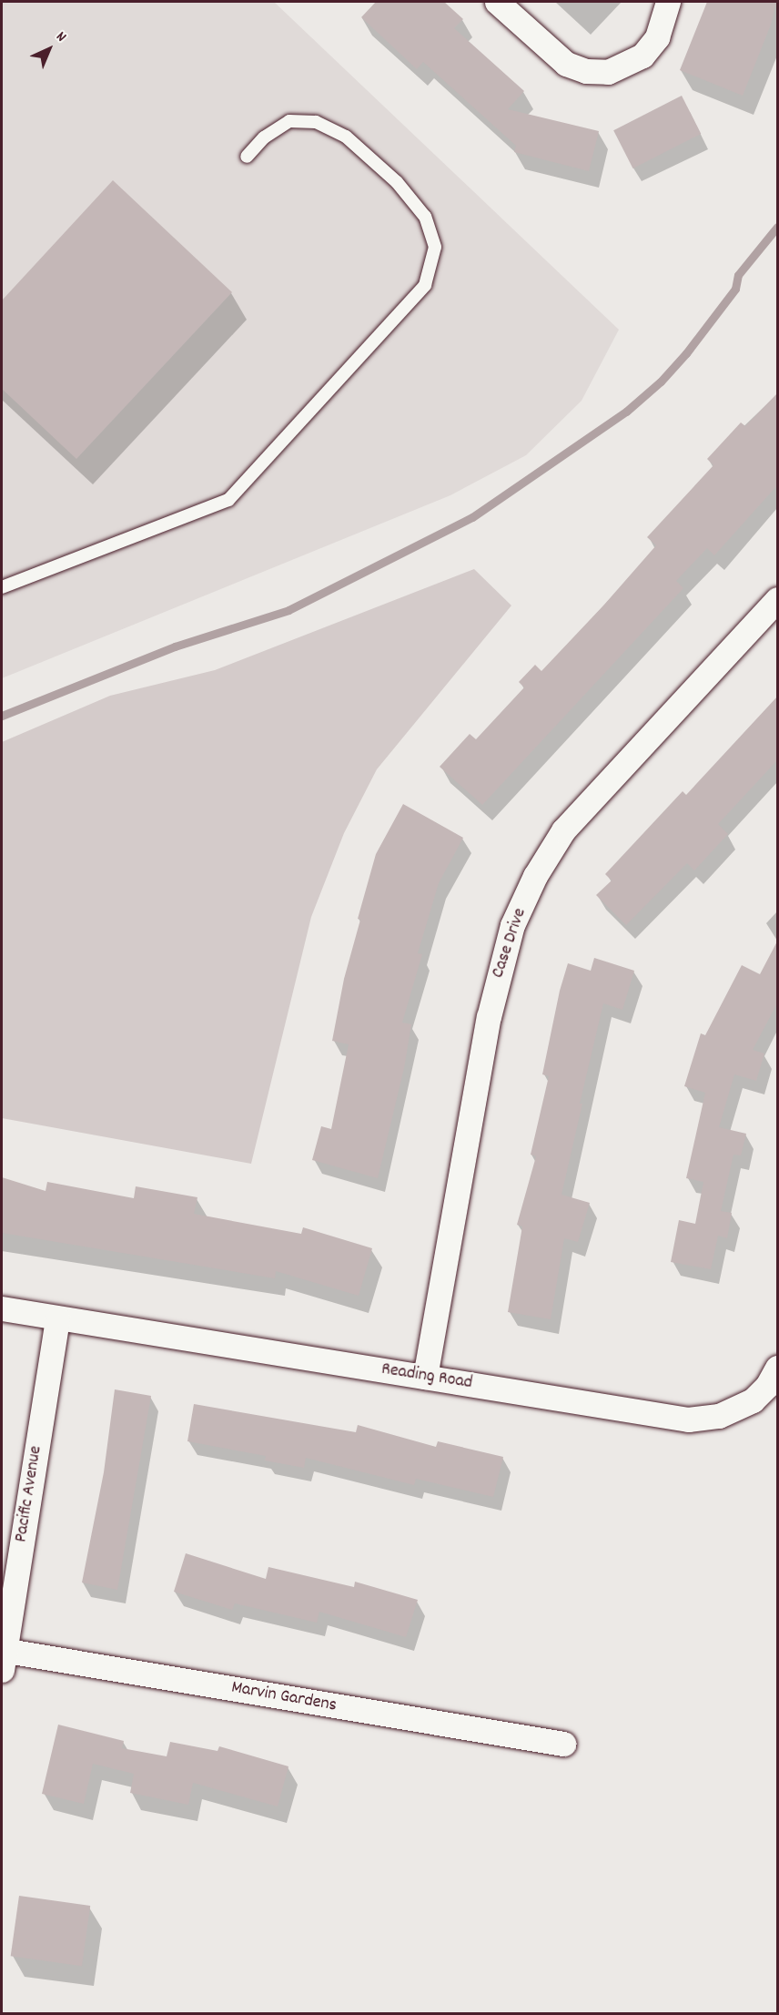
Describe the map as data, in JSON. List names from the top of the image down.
{
  "streets": {
    "street": [
      "Case Drive",
      "Reading Road",
      "Pacific Avenue",
      "Marvin Gardens"
    ]
  },
  "crossings": [
    ["Case Drive", "Reading Road"],
    ["Reading Road", "Pacific Avenue"],
    ["Pacific Avenue", "Marvin Gardens"]
  ],
  "north": "top right"
}
